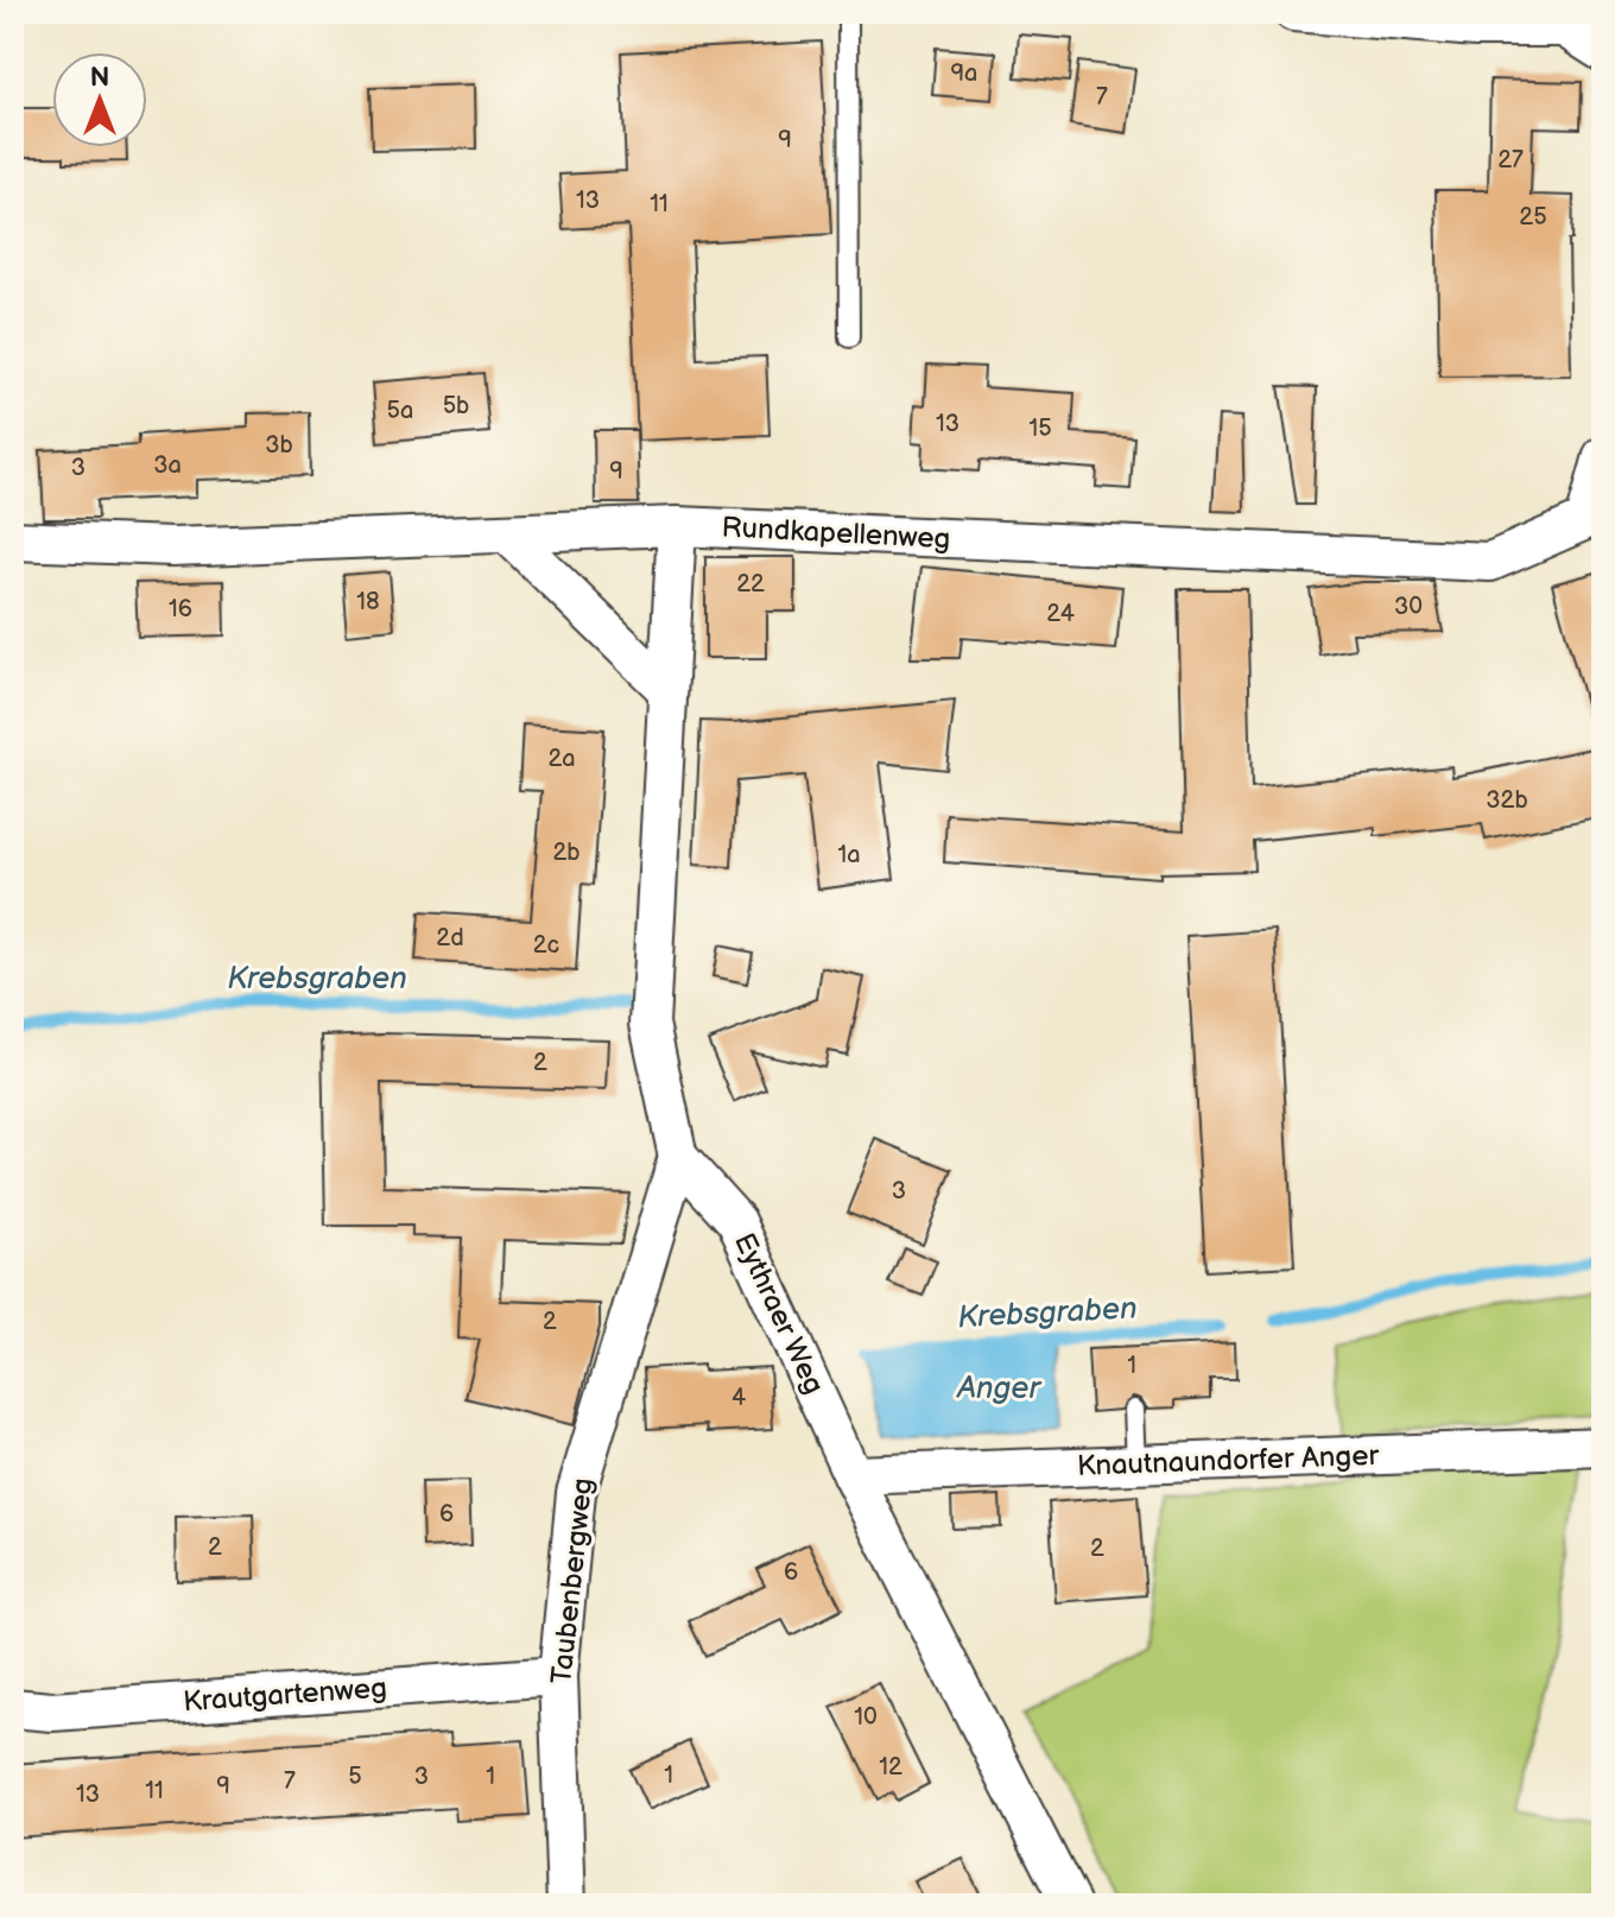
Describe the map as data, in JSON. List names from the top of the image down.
{
  "streets": {
    "street": [
      "Rundkapellenweg",
      "Eythraer Weg",
      "Knautnaundorfer Anger",
      "Taubenbergweg",
      "Krautgartenweg"
    ]
  },
  "crossings": [
    ["Eythraer Weg", "Knautnaundorfer Anger"],
    ["Eythraer Weg", "Taubenbergweg"],
    ["Taubenbergweg", "Krautgartenweg"]
  ],
  "water": ["Krebsgraben", "Anger"],
  "house_numbers": [
    "9a",
    "7",
    "9",
    "27",
    "13",
    "11",
    "25",
    "5b",
    "5a",
    "13",
    "15",
    "3b",
    "3a",
    "3",
    "9",
    "22",
    "18",
    "30",
    "16",
    "24",
    "2a",
    "32b",
    "2b",
    "1a",
    "2d",
    "2c",
    "2",
    "3",
    "2",
    "1",
    "4",
    "6",
    "2",
    "2",
    "6",
    "10",
    "12",
    "1",
    "5",
    "3",
    "1",
    "7",
    "9",
    "11",
    "13"
  ],
  "north": "top"
}
